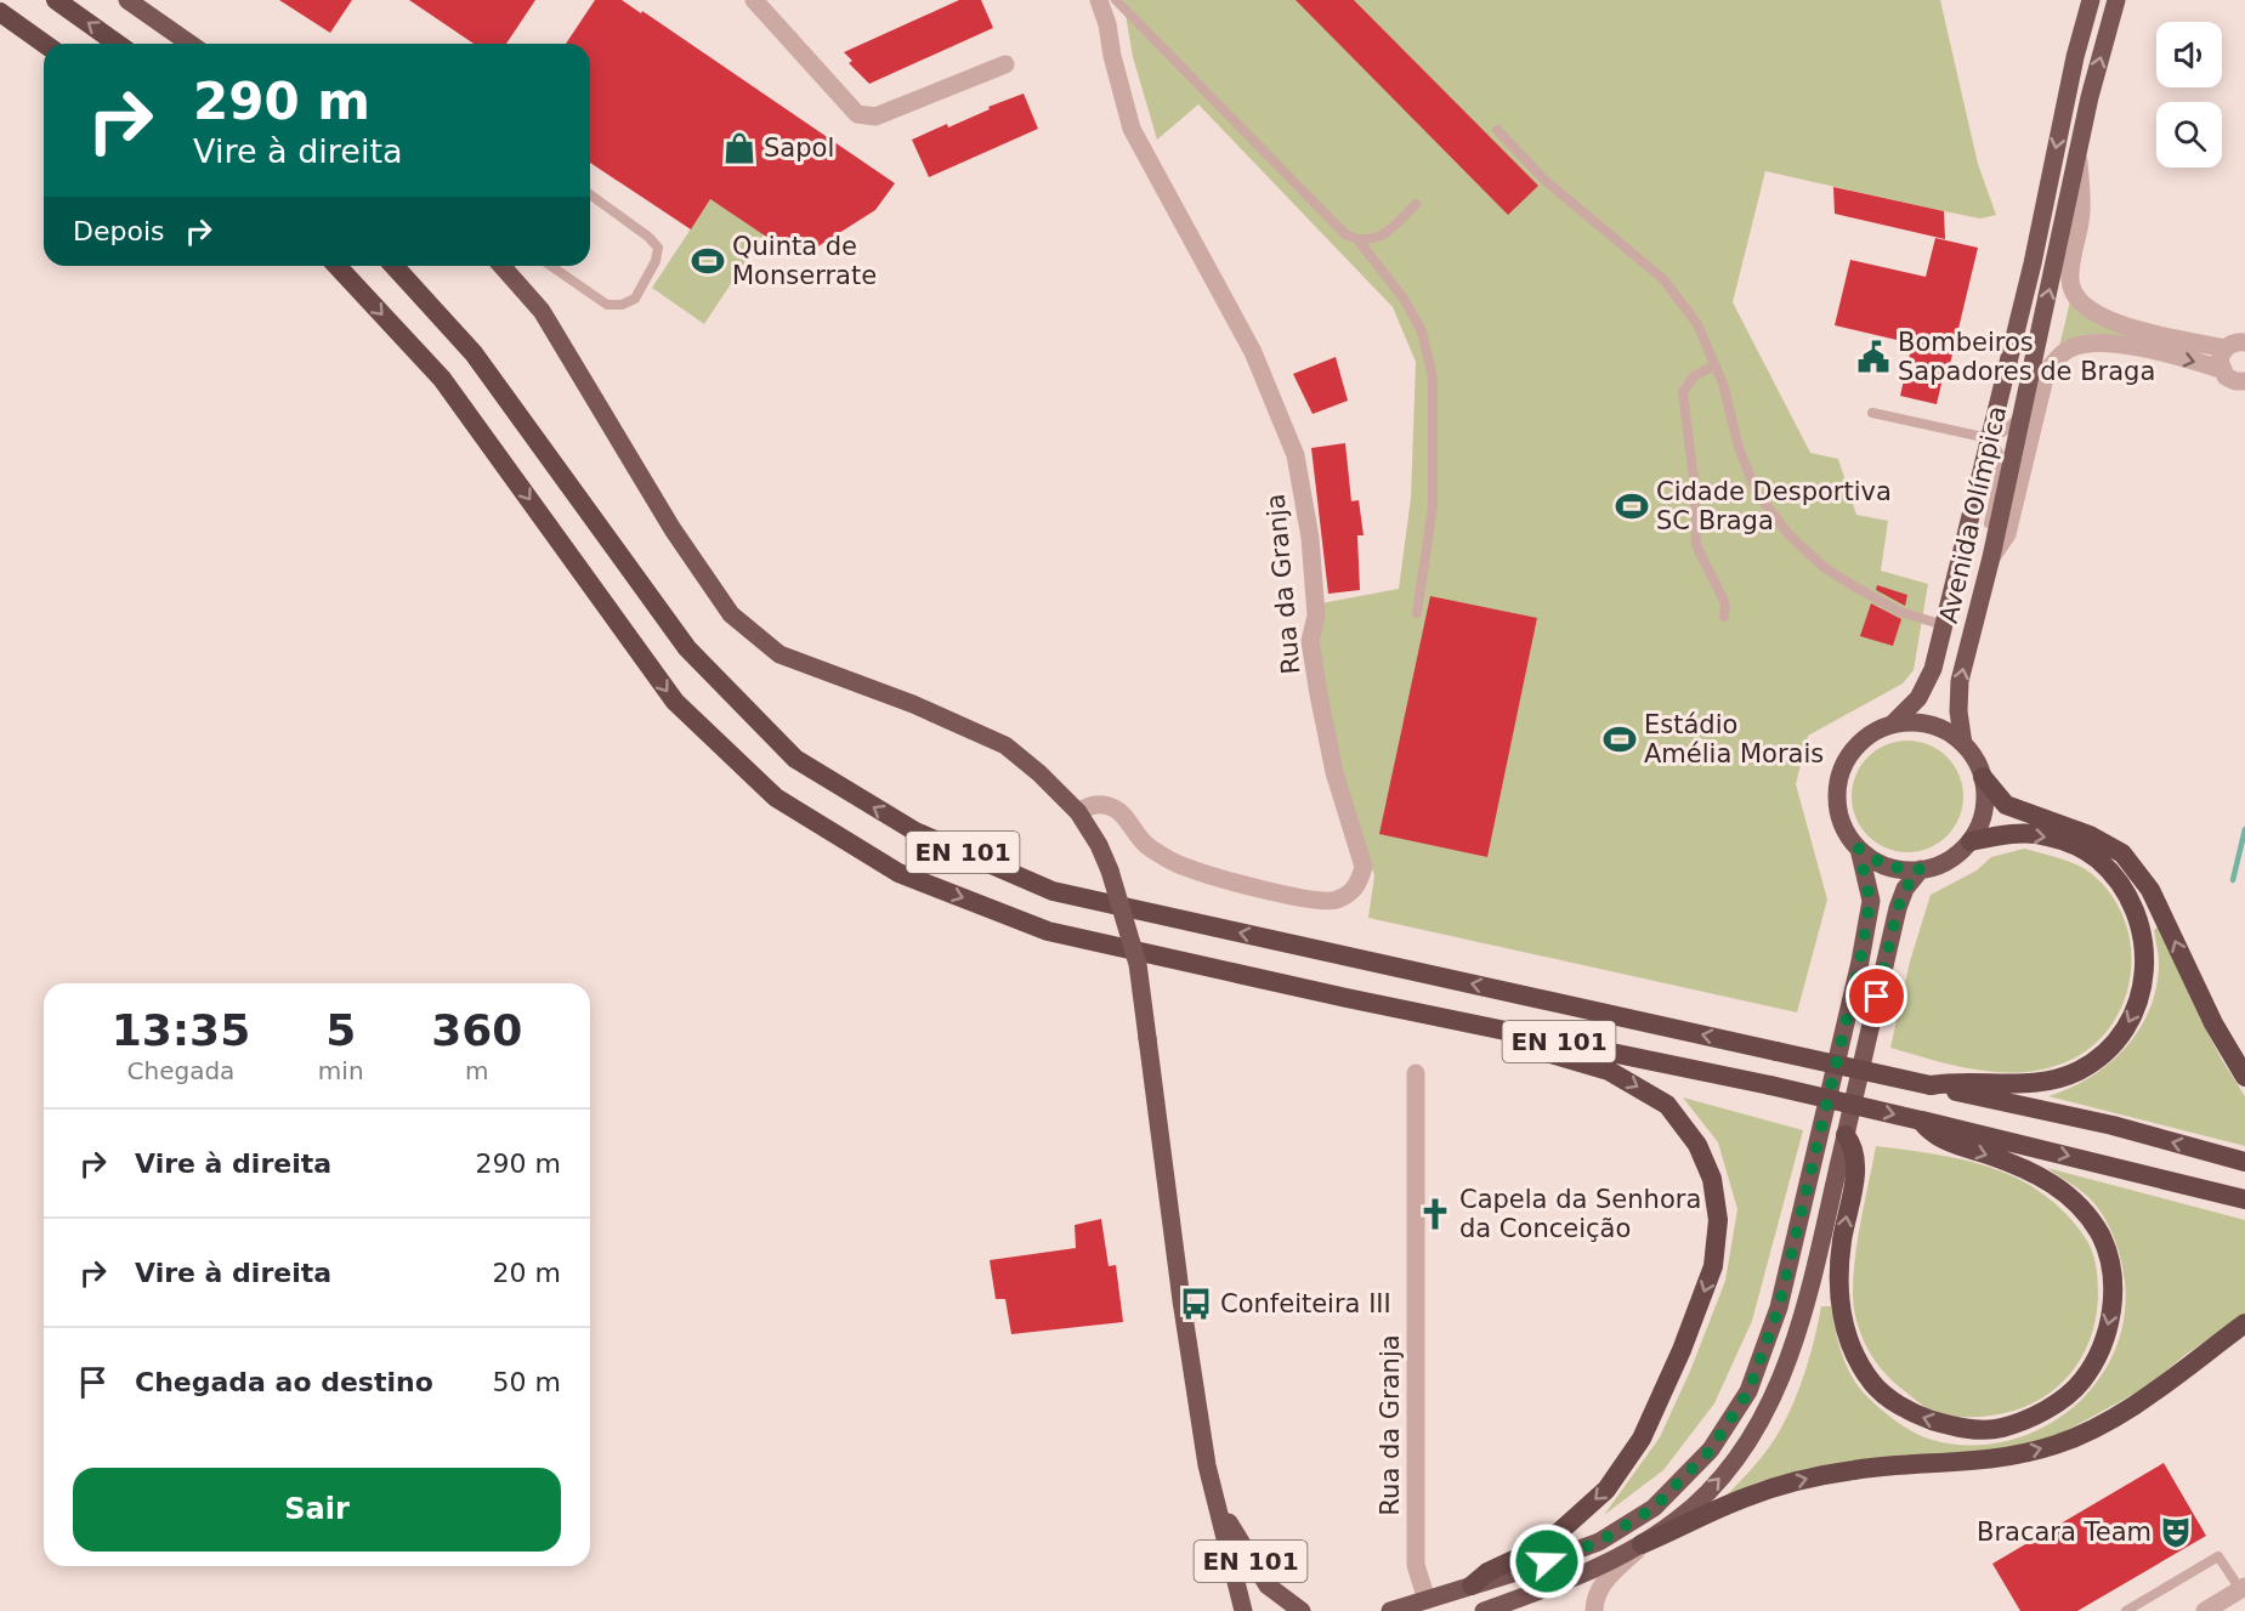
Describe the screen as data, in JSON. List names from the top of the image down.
{
  "streets": {
    "highway": ["EN 101"],
    "main road": ["Avenida Olímpica"],
    "street": ["Rua da Granja"]
  },
  "crossings": [
    ["Rua da Granja", "EN 101"]
  ],
  "places": {
    "shop": ["Sapol"],
    "sports": ["Quinta de Monserrate", "Cidade Desportiva SC Braga", "Estádio Amélia Morais"],
    "public building": ["Bombeiros Sapadores de Braga"],
    "church": ["Capela da Senhora da Conceição"],
    "bus stop": ["Confeiteira III"],
    "theatre": ["Bracara Team"]
  },
  "page": {
    "turn": ["290 m", "Vire à direita"],
    "then": "Depois",
    "eta": [
      "13:35",
      "Chegada",
      "5",
      "min",
      "360",
      "m"
    ],
    "list": [
      {
        "name": "Vire à direita",
        "value": "290 m"
      },
      {
        "name": "Vire à direita",
        "value": "20 m"
      },
      {
        "name": "Chegada ao destino",
        "value": "50 m"
      }
    ],
    "buttons": "Sair"
  }
}
